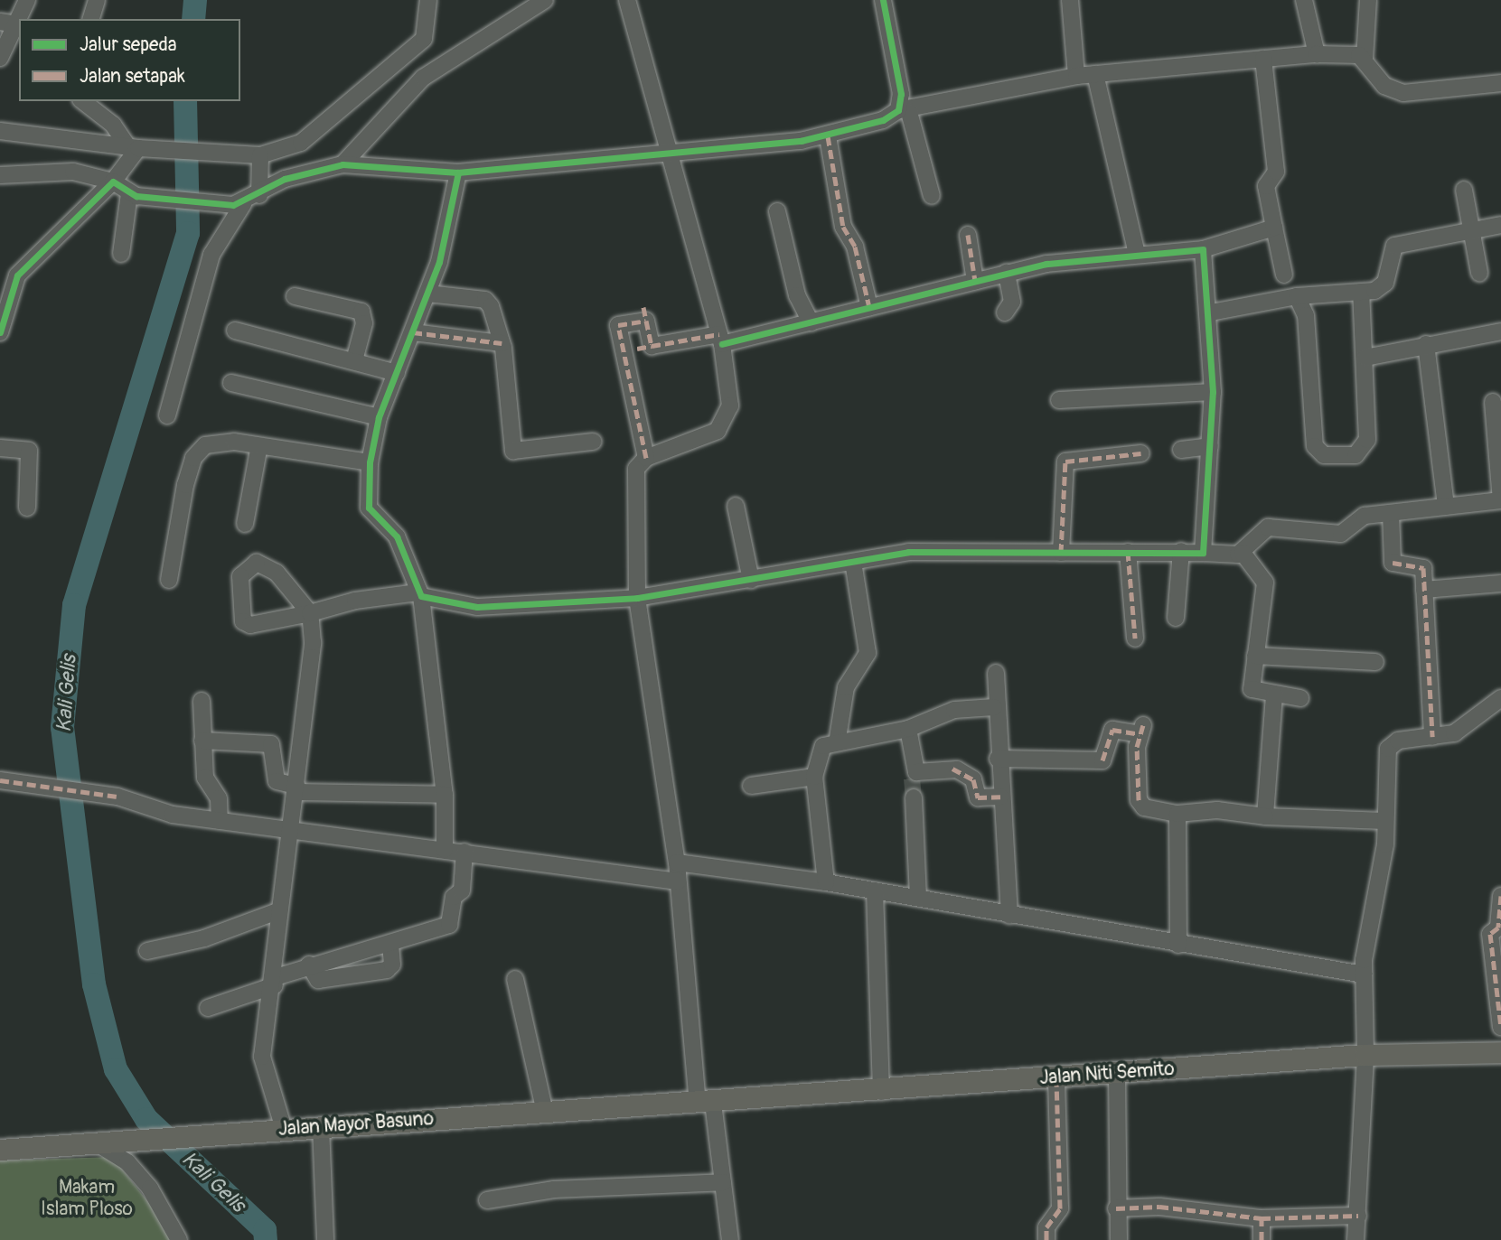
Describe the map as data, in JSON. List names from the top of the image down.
{
  "streets": {
    "main road": ["Jalan Niti Semito", "Jalan Mayor Basuno"]
  },
  "crossings": [
    ["Jalan Niti Semito", "Jalan Mayor Basuno"]
  ],
  "water": ["Kali Gelis"],
  "parks": ["Makam Islam Ploso"],
  "legend": ["Jalur sepeda", "Jalan setapak"]
}
